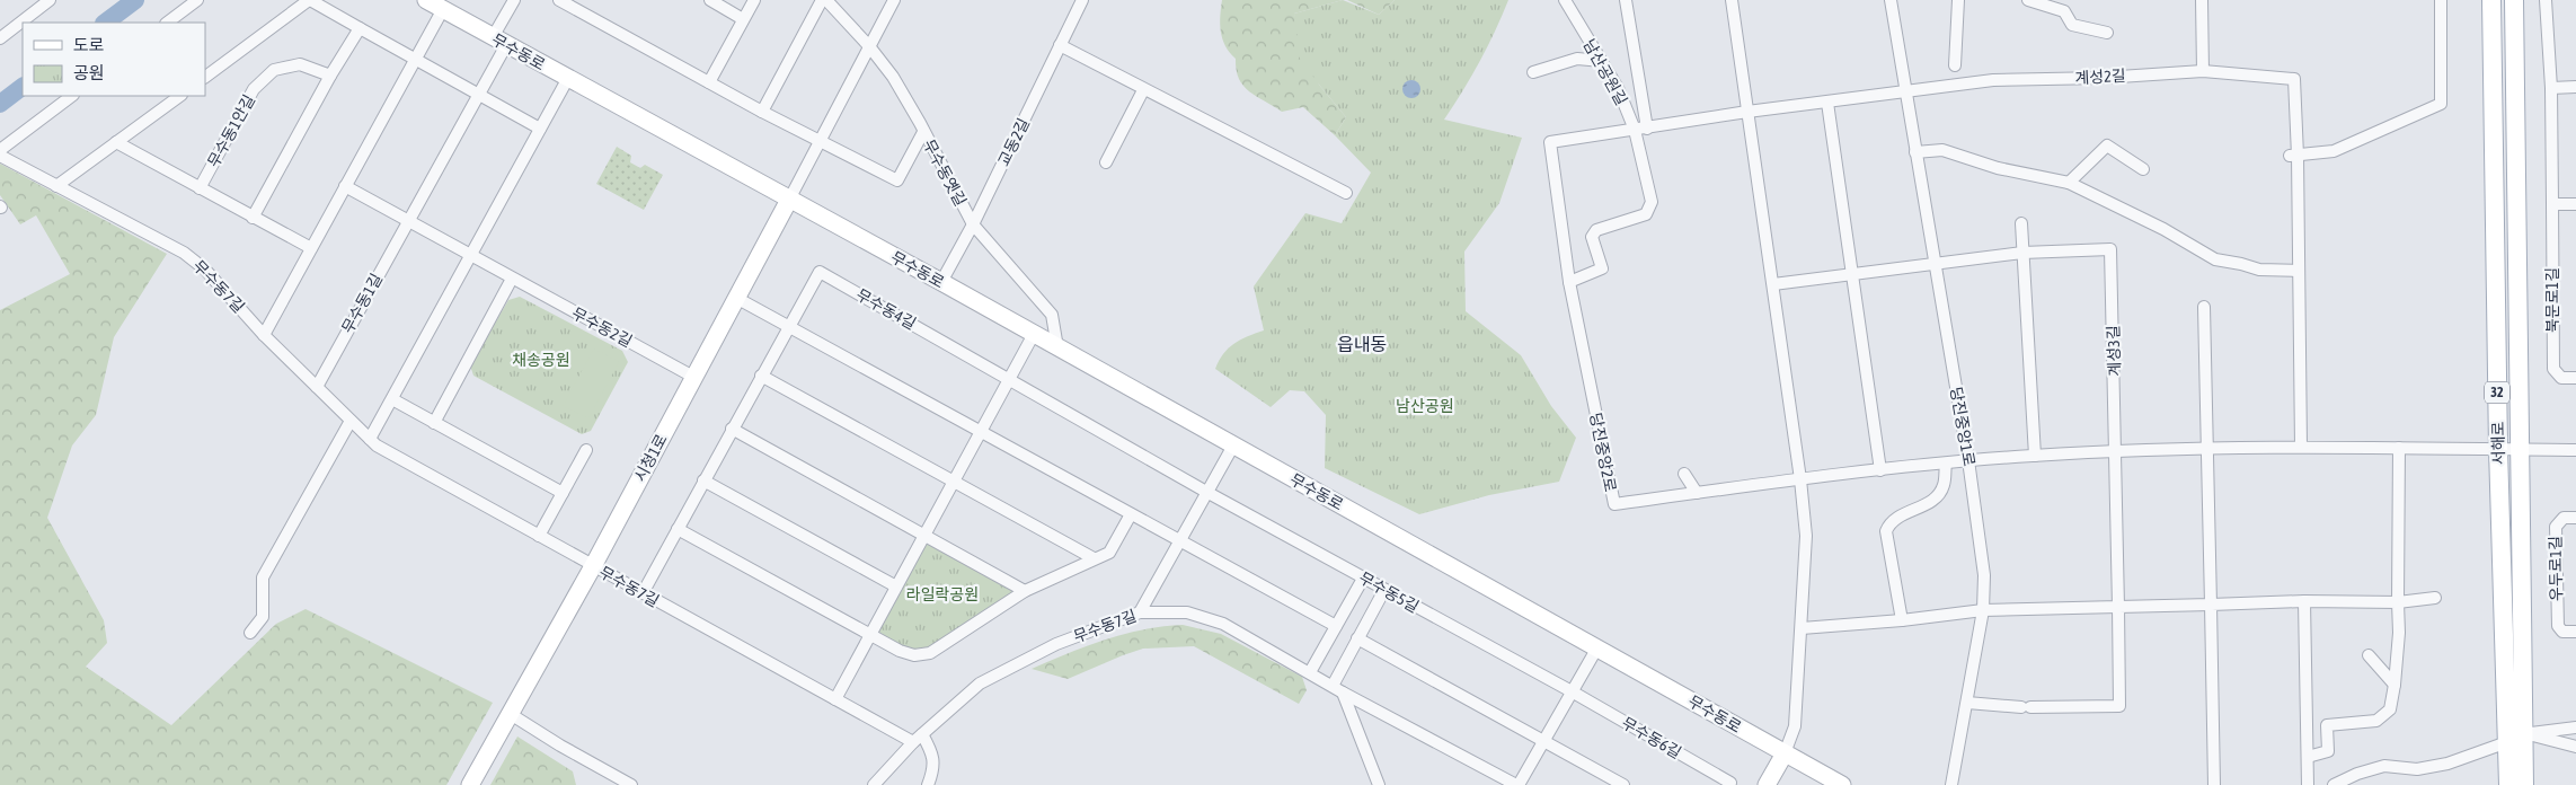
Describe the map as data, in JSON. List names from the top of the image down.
{
  "streets": {
    "main road": ["32", "서해로"],
    "street": [
      "무수동로",
      "남산공원길",
      "계성2길",
      "무수동1안길",
      "교동2길",
      "무수동옛길",
      "무수동7길",
      "북문로1길",
      "무수동1길",
      "무수동4길",
      "무수동2길",
      "계성3길",
      "당진중앙1로",
      "당진중앙2로",
      "시청1로",
      "우두로1길",
      "무수동5길",
      "무수동6길"
    ]
  },
  "crossings": [
    ["무수동로", "교동2길"],
    ["무수동로", "무수동옛길"],
    ["무수동로", "무수동1길"],
    ["무수동로", "시청1로"],
    ["남산공원길", "당진중앙2로"],
    ["계성2길", "당진중앙1로"],
    ["교동2길", "무수동옛길"],
    ["무수동7길", "무수동1길"],
    ["무수동7길", "무수동4길"],
    ["무수동7길", "시청1로"],
    ["무수동4길", "무수동5길"],
    ["무수동2길", "시청1로"],
    ["계성3길", "당진중앙1로"],
    ["당진중앙1로", "당진중앙2로"],
    ["무수동5길", "무수동6길"]
  ],
  "districts": ["읍내동"],
  "parks": ["채송공원", "남산공원", "라일락공원"],
  "legend": ["도로", "공원"]
}
